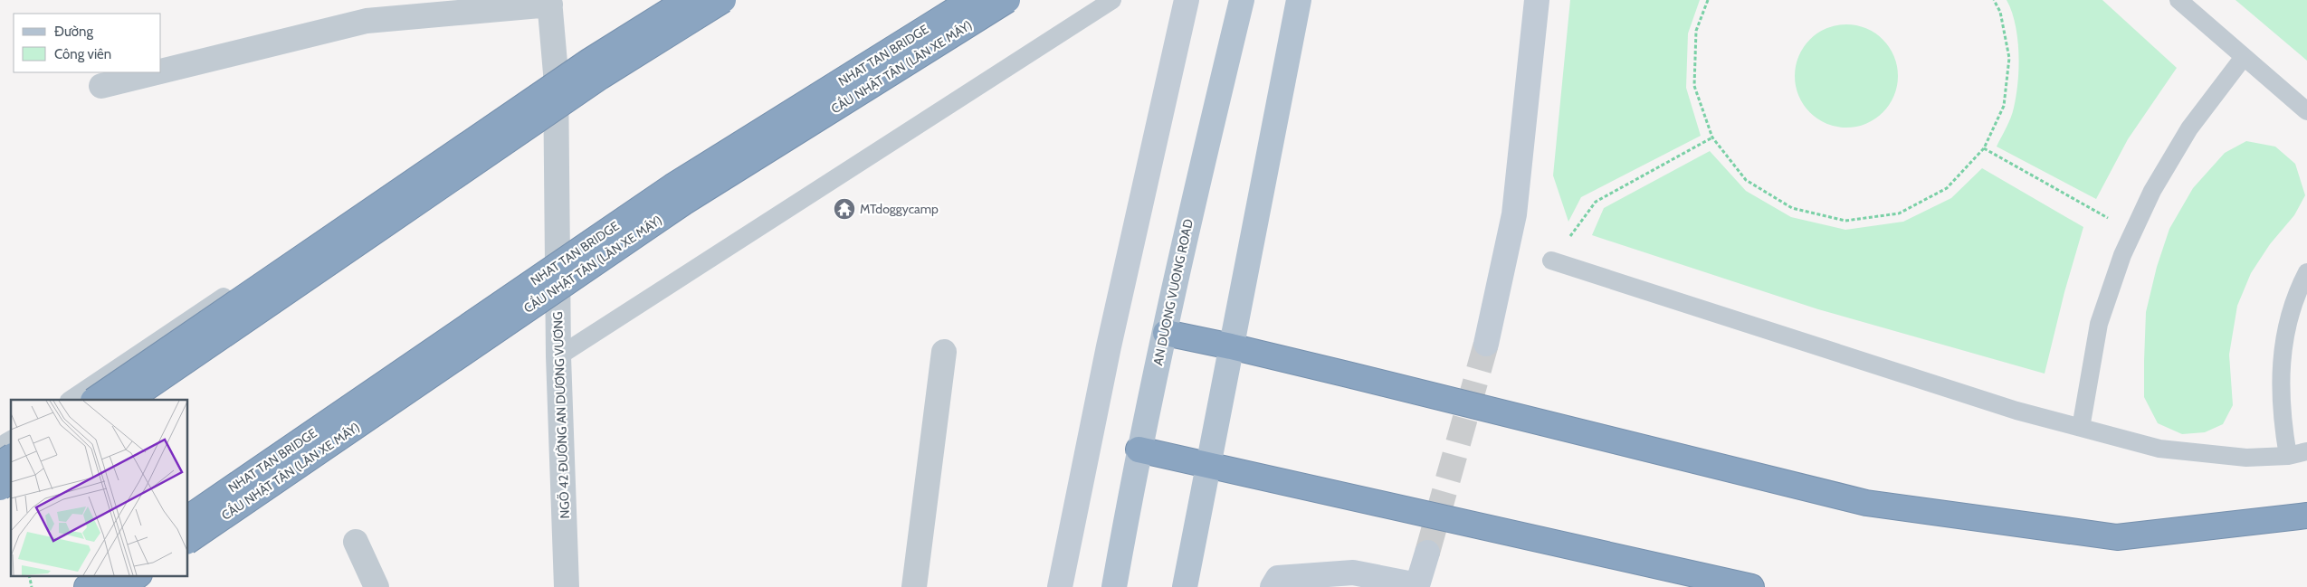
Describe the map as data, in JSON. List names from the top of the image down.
{
  "streets": {
    "highway": ["NHAT TAN BRIDGE", "CẦU NHẬT TÂN (LÀN XE MÁY)"],
    "main road": ["AN DUONG VUONG ROAD"],
    "street": ["NGÕ 42 ĐƯỜNG AN DƯƠNG VƯƠNG"]
  },
  "places": {
    "temple": ["MTdoggycamp"]
  },
  "legend": ["Đường", "Công viên"]
}
